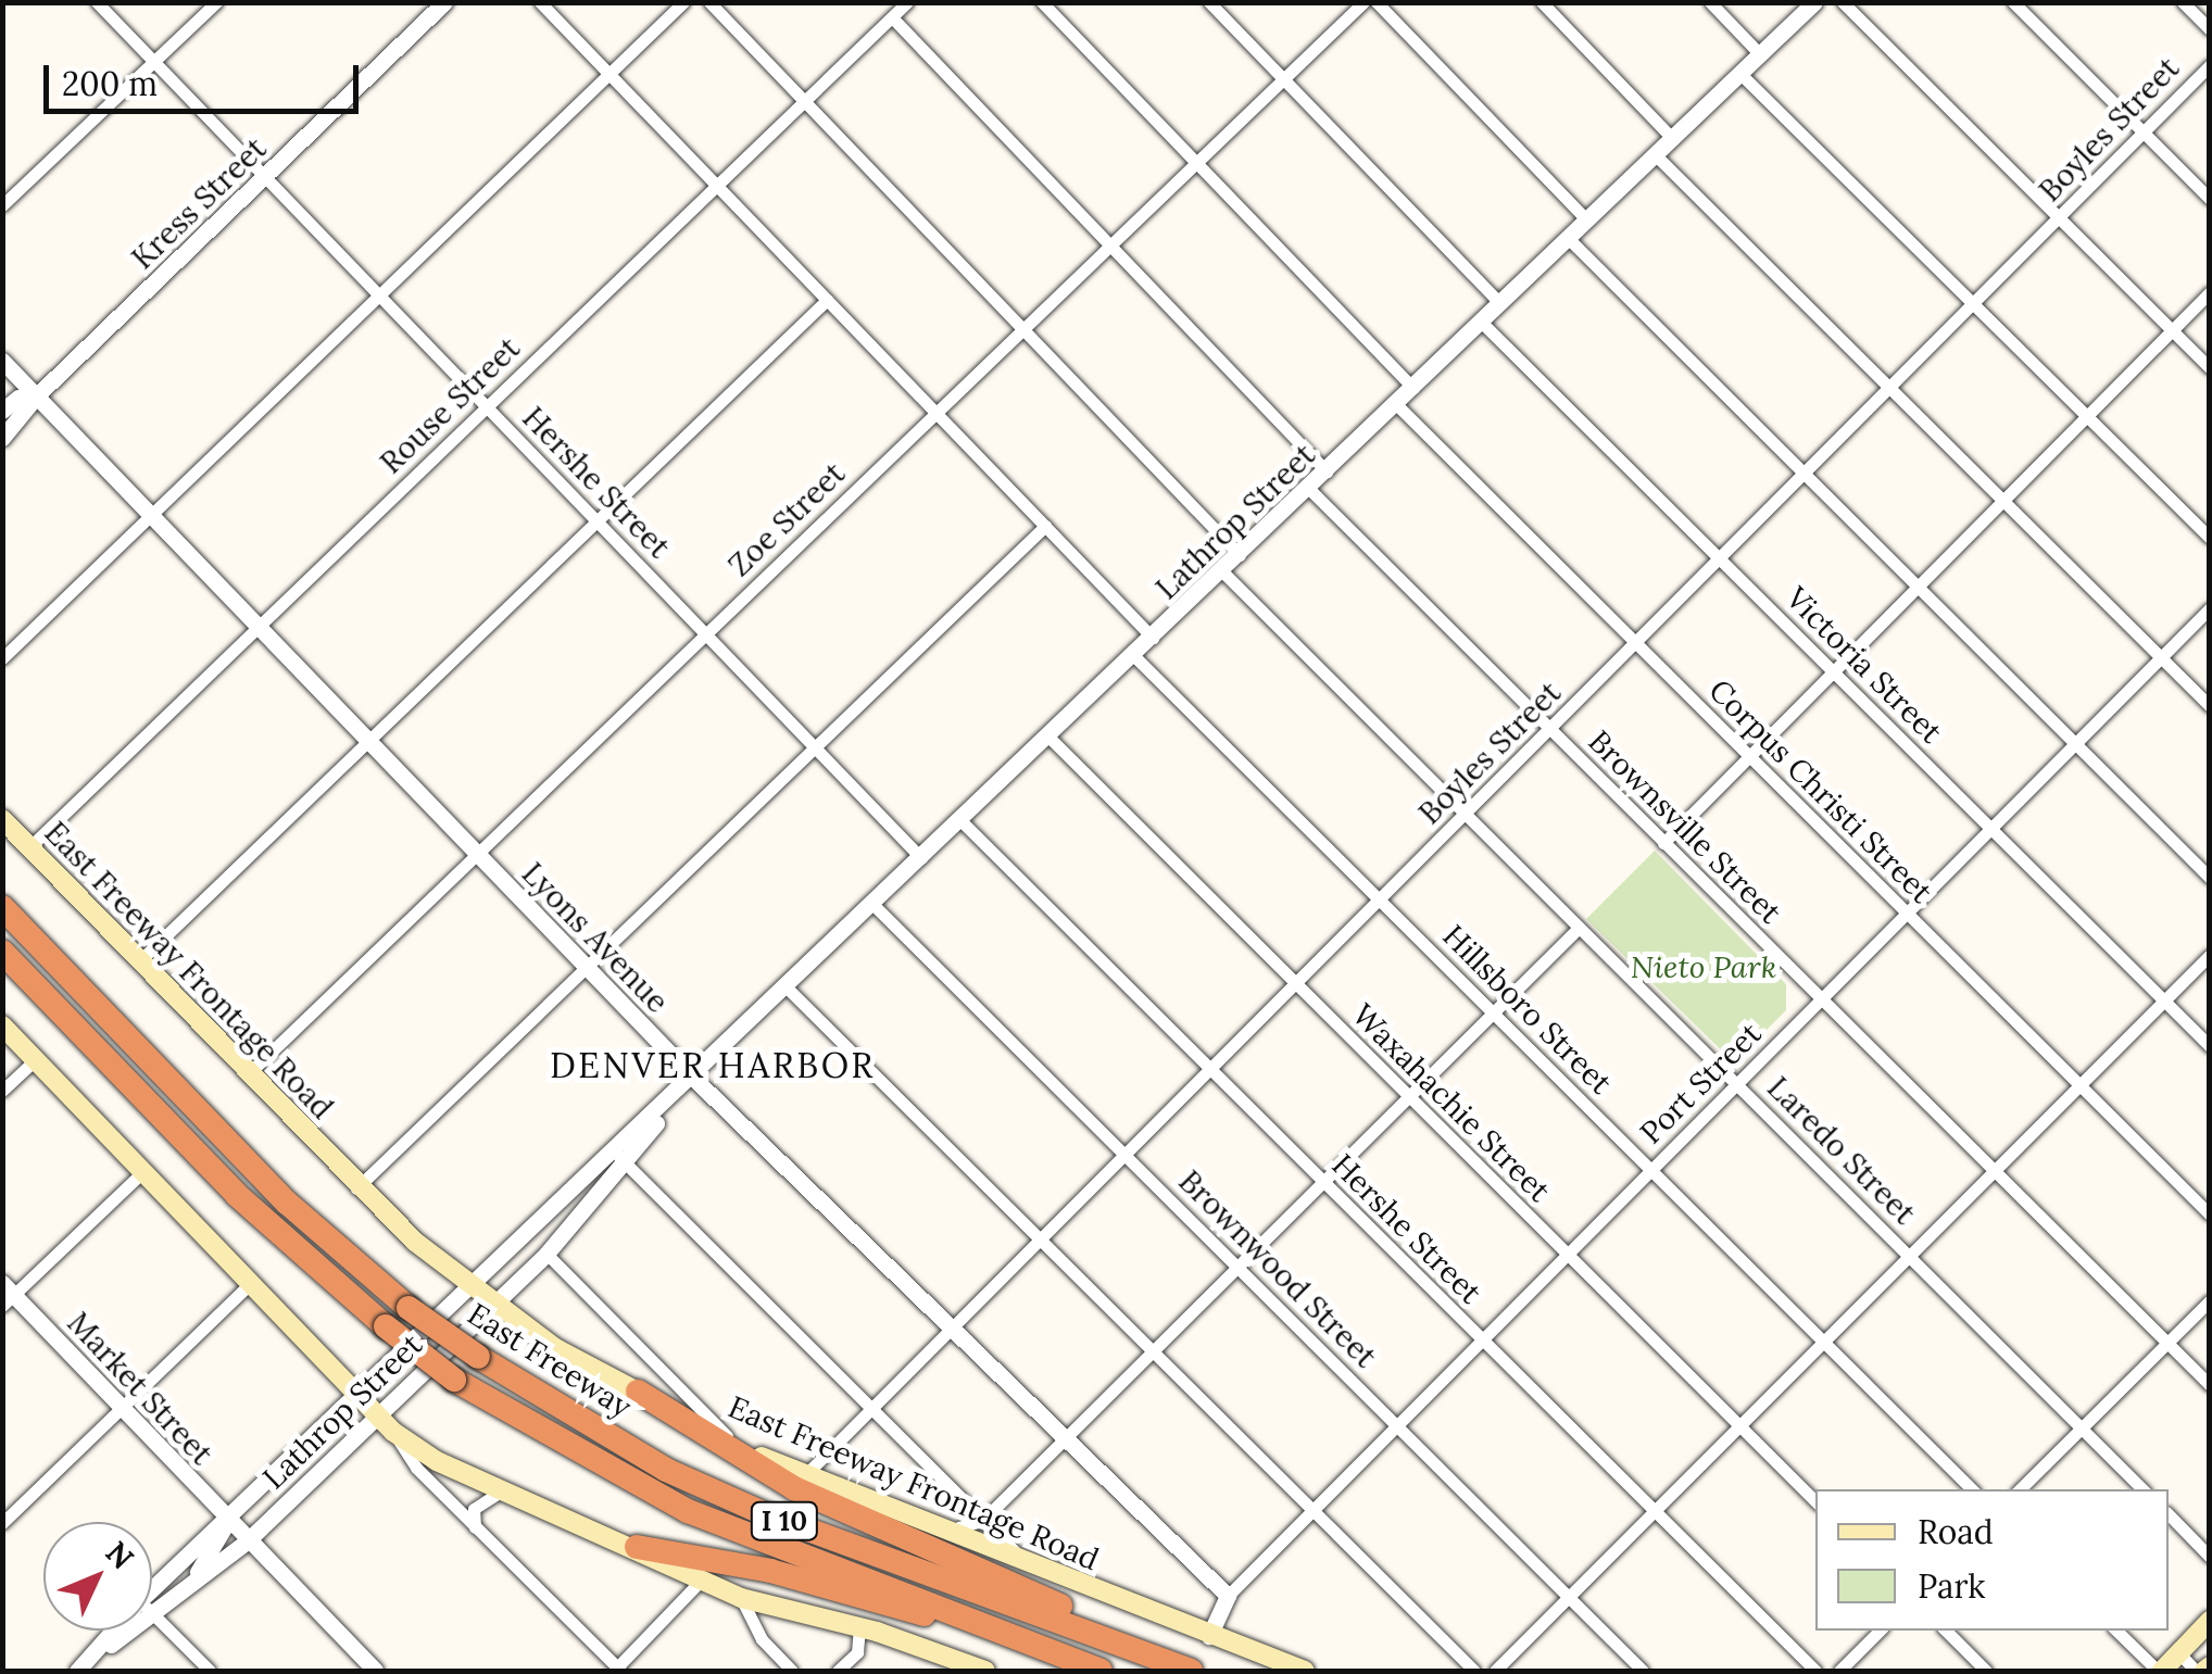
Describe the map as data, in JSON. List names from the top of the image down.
{
  "streets": {
    "highway": ["East Freeway", "I 10"],
    "main road": ["East Freeway Frontage Road"],
    "street": [
      "Boyles Street",
      "Kress Street",
      "Rouse Street",
      "Hershe Street",
      "Zoe Street",
      "Lathrop Street",
      "Victoria Street",
      "Corpus Christi Street",
      "Brownsville Street",
      "Lyons Avenue",
      "Hillsboro Street",
      "Port Street",
      "Waxahachie Street",
      "Laredo Street",
      "Brownwood Street",
      "Market Street"
    ]
  },
  "crossings": [
    ["Boyles Street", "Hershe Street"],
    ["Boyles Street", "Victoria Street"],
    ["Boyles Street", "Corpus Christi Street"],
    ["Boyles Street", "Brownsville Street"],
    ["Boyles Street", "Lyons Avenue"],
    ["Boyles Street", "East Freeway Frontage Road"],
    ["Boyles Street", "Hillsboro Street"],
    ["Boyles Street", "Waxahachie Street"],
    ["Boyles Street", "Laredo Street"],
    ["Boyles Street", "Brownwood Street"],
    ["Kress Street", "Hershe Street"],
    ["Kress Street", "Lyons Avenue"],
    ["Rouse Street", "Hershe Street"],
    ["Rouse Street", "Lyons Avenue"],
    ["Rouse Street", "East Freeway Frontage Road"],
    ["Hershe Street", "Zoe Street"],
    ["Hershe Street", "Lathrop Street"],
    ["Hershe Street", "Port Street"],
    ["Zoe Street", "Lyons Avenue"],
    ["Zoe Street", "East Freeway Frontage Road"],
    ["Lathrop Street", "Victoria Street"],
    ["Lathrop Street", "Corpus Christi Street"],
    ["Lathrop Street", "Brownsville Street"],
    ["Lathrop Street", "Lyons Avenue"],
    ["Lathrop Street", "East Freeway Frontage Road"],
    ["Lathrop Street", "Hillsboro Street"],
    ["Lathrop Street", "Waxahachie Street"],
    ["Lathrop Street", "Laredo Street"],
    ["Lathrop Street", "Brownwood Street"],
    ["Lathrop Street", "Market Street"],
    ["Victoria Street", "Port Street"],
    ["Corpus Christi Street", "Port Street"],
    ["Brownsville Street", "Port Street"],
    ["Lyons Avenue", "Port Street"],
    ["Hillsboro Street", "Port Street"],
    ["Port Street", "Waxahachie Street"],
    ["Port Street", "Laredo Street"],
    ["Port Street", "Brownwood Street"]
  ],
  "districts": ["DENVER HARBOR"],
  "parks": ["Nieto Park"],
  "legend": ["Road", "Park"],
  "scale_bar": "200 m",
  "north": "top right"
}
